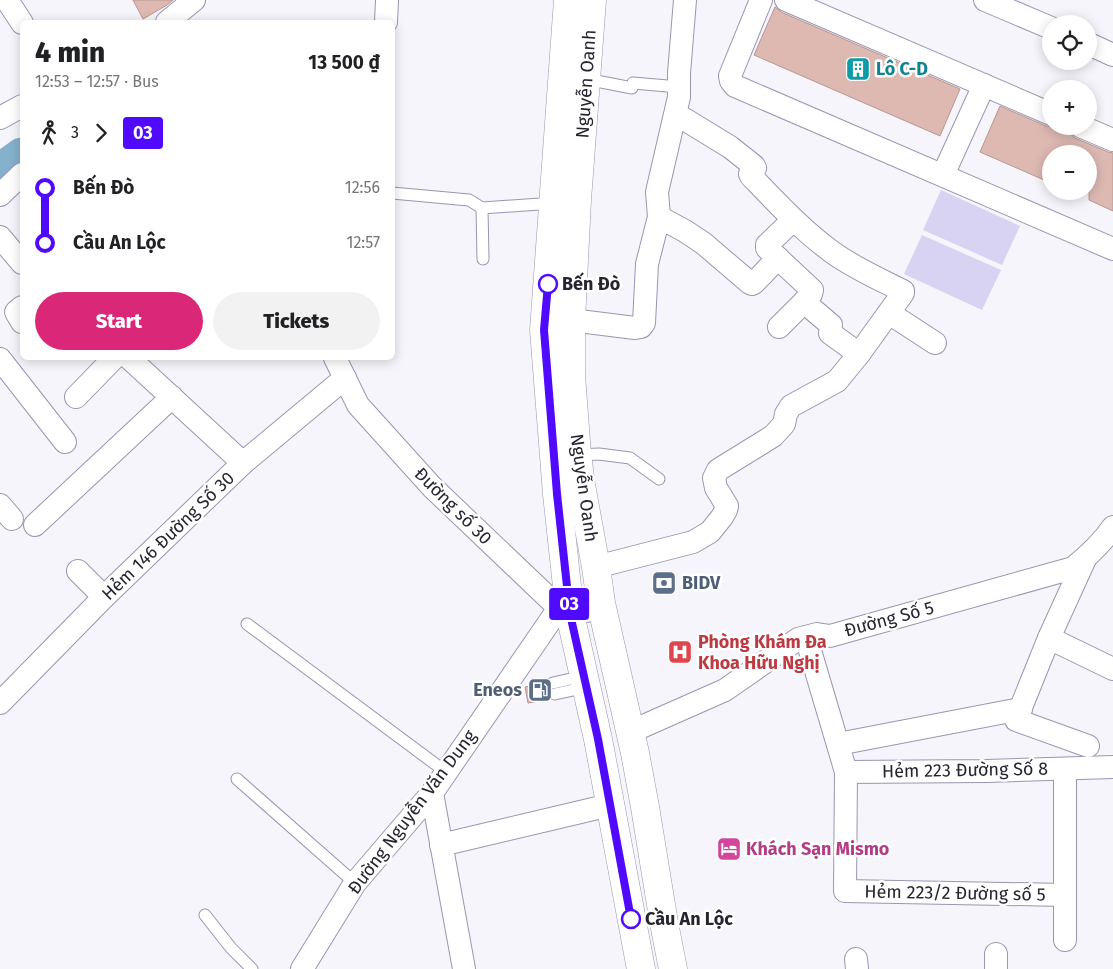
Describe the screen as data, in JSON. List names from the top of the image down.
{
  "streets": {
    "main road": ["Nguyễn Oanh"],
    "street": [
      "Đường số 30",
      "Hẻm 146 Đường Số 30",
      "Đường Số 5",
      "Hẻm 223 Đường Số 8",
      "Đường Nguyễn Văn Dung",
      "Hẻm 223/2 Đường số 5"
    ]
  },
  "crossings": [
    ["Nguyễn Oanh", "Đường số 30"],
    ["Nguyễn Oanh", "Đường Số 5"],
    ["Nguyễn Oanh", "Đường Nguyễn Văn Dung"],
    ["Đường số 30", "Hẻm 146 Đường Số 30"],
    ["Đường số 30", "Đường Nguyễn Văn Dung"],
    ["Hẻm 223 Đường Số 8", "Hẻm 223/2 Đường số 5"]
  ],
  "places": {
    "building": ["Lô C-D"],
    "other": ["Bến Đò", "Cầu An Lộc"],
    "bank": ["BIDV"],
    "hospital": ["Phòng Khám Đa Khoa Hữu Nghị"],
    "fuel station": ["Eneos"],
    "hotel": ["Khách Sạn Mismo"]
  },
  "lines": ["bus line 03"],
  "page": {
    "on_map": "03",
    "map_buttons": ["+", "−"],
    "heading": ["4 min", "12:53 – 12:57 · Bus", "13 500 ₫"],
    "legs": ["3", "03"],
    "list": [
      {
        "name": "Bến Đò",
        "value": "12:56"
      },
      {
        "name": "Cầu An Lộc",
        "value": "12:57"
      }
    ],
    "buttons": ["Start", "Tickets"]
  }
}
